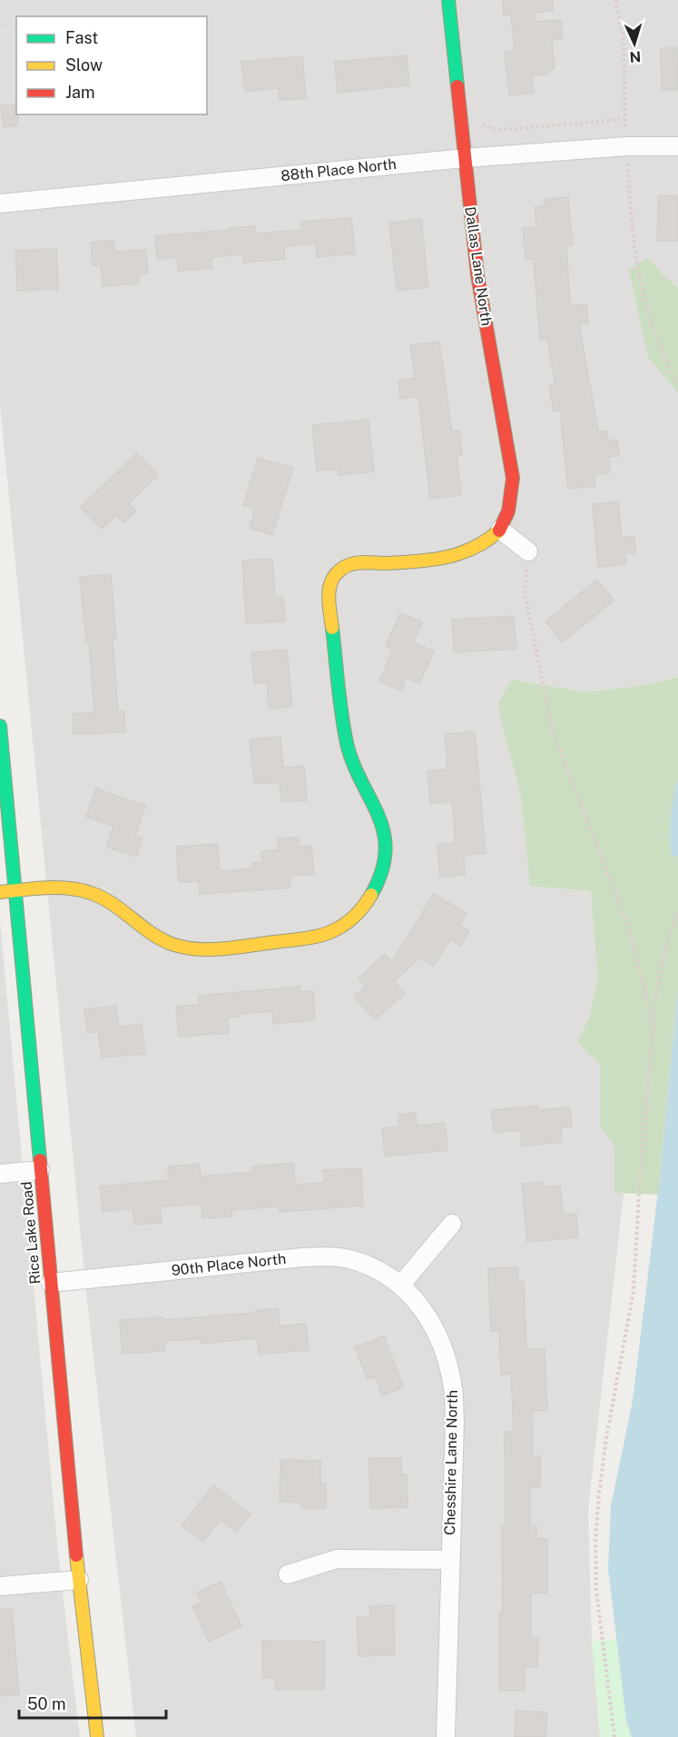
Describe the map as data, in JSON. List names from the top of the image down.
{
  "streets": {
    "street": [
      "88th Place North",
      "Dallas Lane North",
      "Rice Lake Road",
      "90th Place North",
      "Chesshire Lane North"
    ]
  },
  "crossings": [
    ["88th Place North", "Dallas Lane North"],
    ["Rice Lake Road", "90th Place North"],
    ["90th Place North", "Chesshire Lane North"]
  ],
  "legend": ["Fast", "Slow", "Jam"],
  "scale_bar": "50 m",
  "north": "bottom"
}
